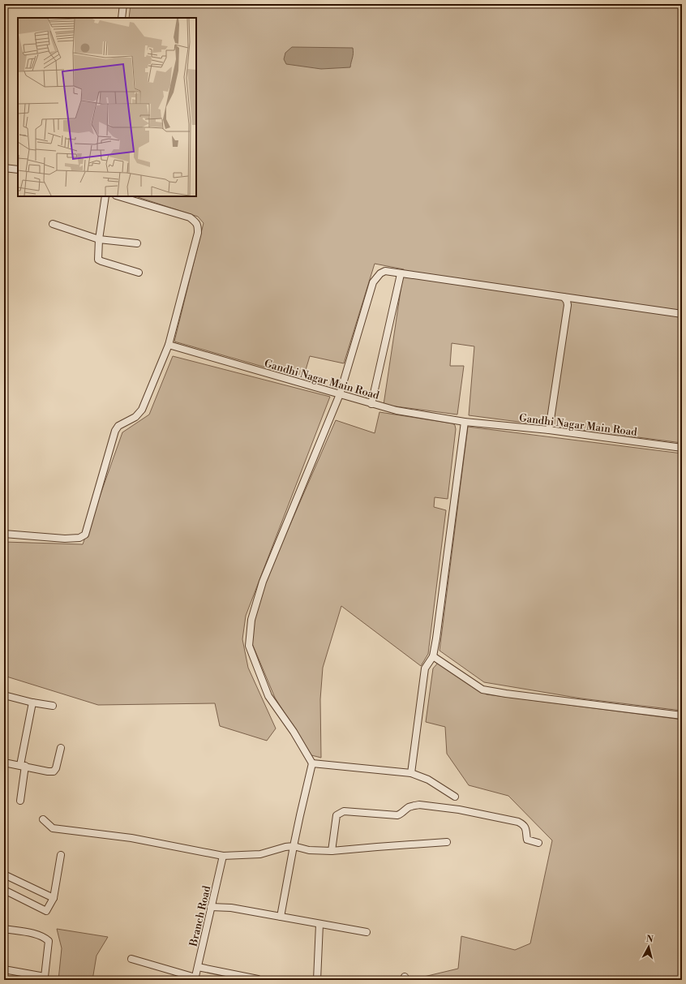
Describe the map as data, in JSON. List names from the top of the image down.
{
  "streets": {
    "street": ["Gandhi Nagar Main Road", "Branch Road"]
  },
  "north": "top"
}
